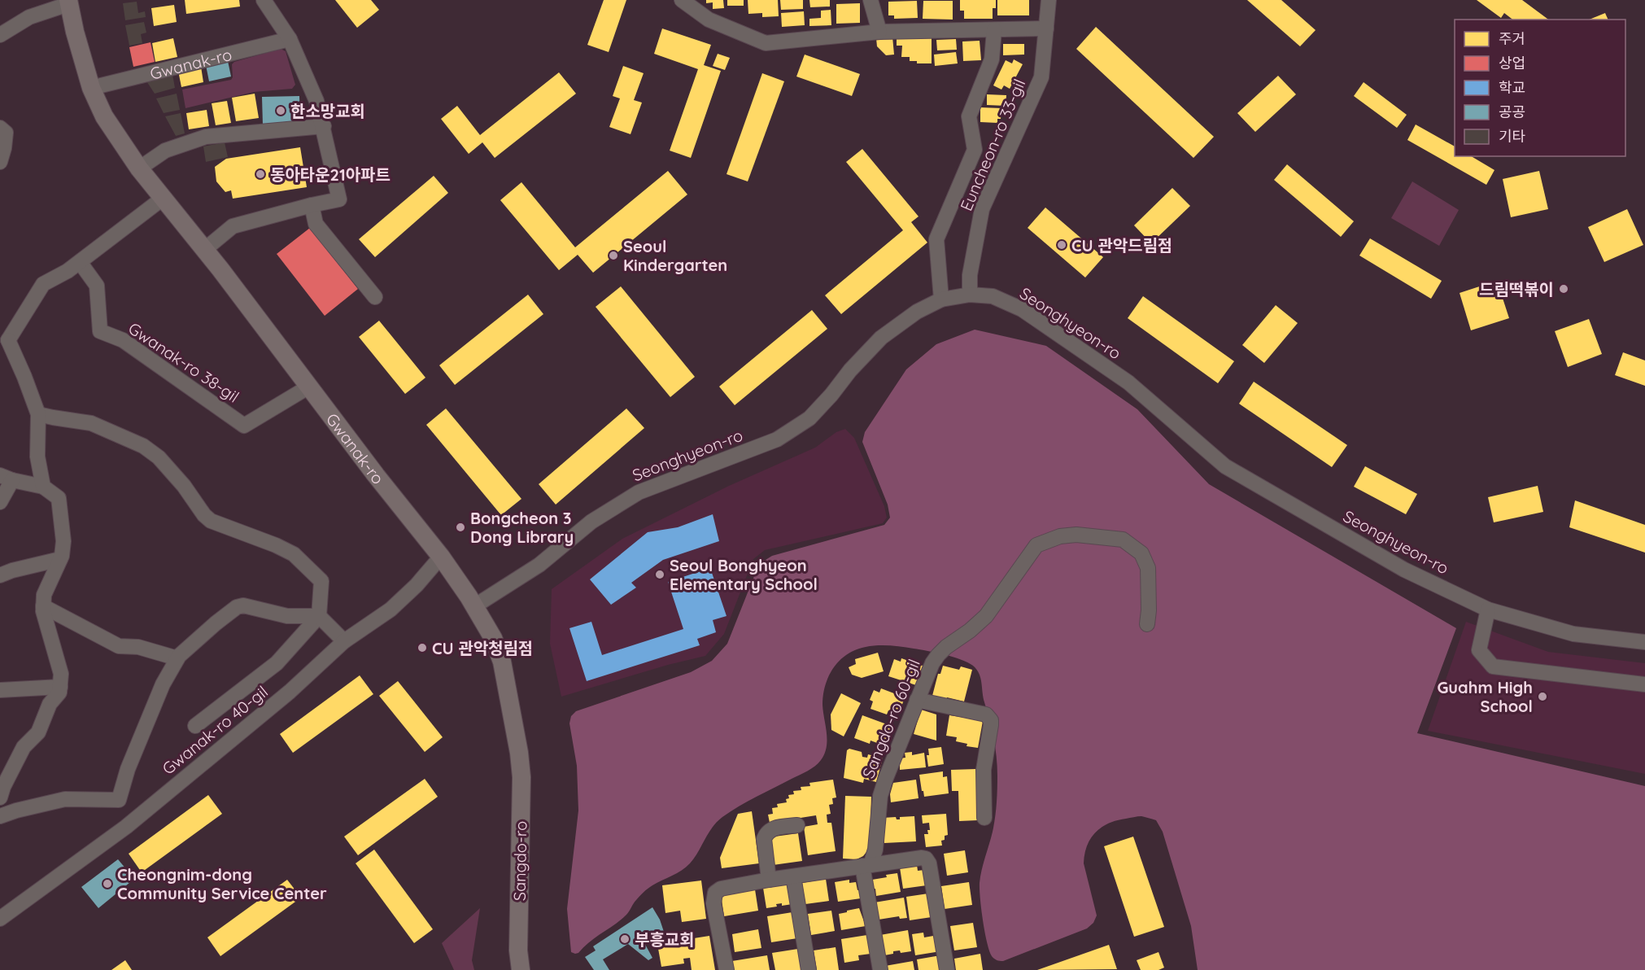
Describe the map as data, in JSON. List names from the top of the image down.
{
  "streets": {
    "main road": ["Gwanak-ro", "Sangdo-ro"],
    "street": [
      "Euncheon-ro 33-gil",
      "Seonghyeon-ro",
      "Gwanak-ro 38-gil",
      "Sangdo-ro 60-gil",
      "Gwanak-ro 40-gil"
    ]
  },
  "crossings": [
    ["Gwanak-ro", "Seonghyeon-ro"],
    ["Gwanak-ro", "Gwanak-ro 38-gil"],
    ["Gwanak-ro", "Gwanak-ro 40-gil"],
    ["Gwanak-ro", "Sangdo-ro"],
    ["Euncheon-ro 33-gil", "Seonghyeon-ro"]
  ],
  "places": [
    "한소망교회",
    "동아타운21아파트",
    "CU 관악드림점",
    "Seoul Kindergarten",
    "드림떡볶이",
    "Bongcheon 3 Dong Library",
    "Seoul Bonghyeon Elementary School",
    "CU 관악청림점",
    "Guahm High School",
    "Cheongnim-dong Community Service Center",
    "부흥교회"
  ],
  "legend": [
    "주거",
    "상업",
    "학교",
    "공공",
    "기타"
  ]
}
